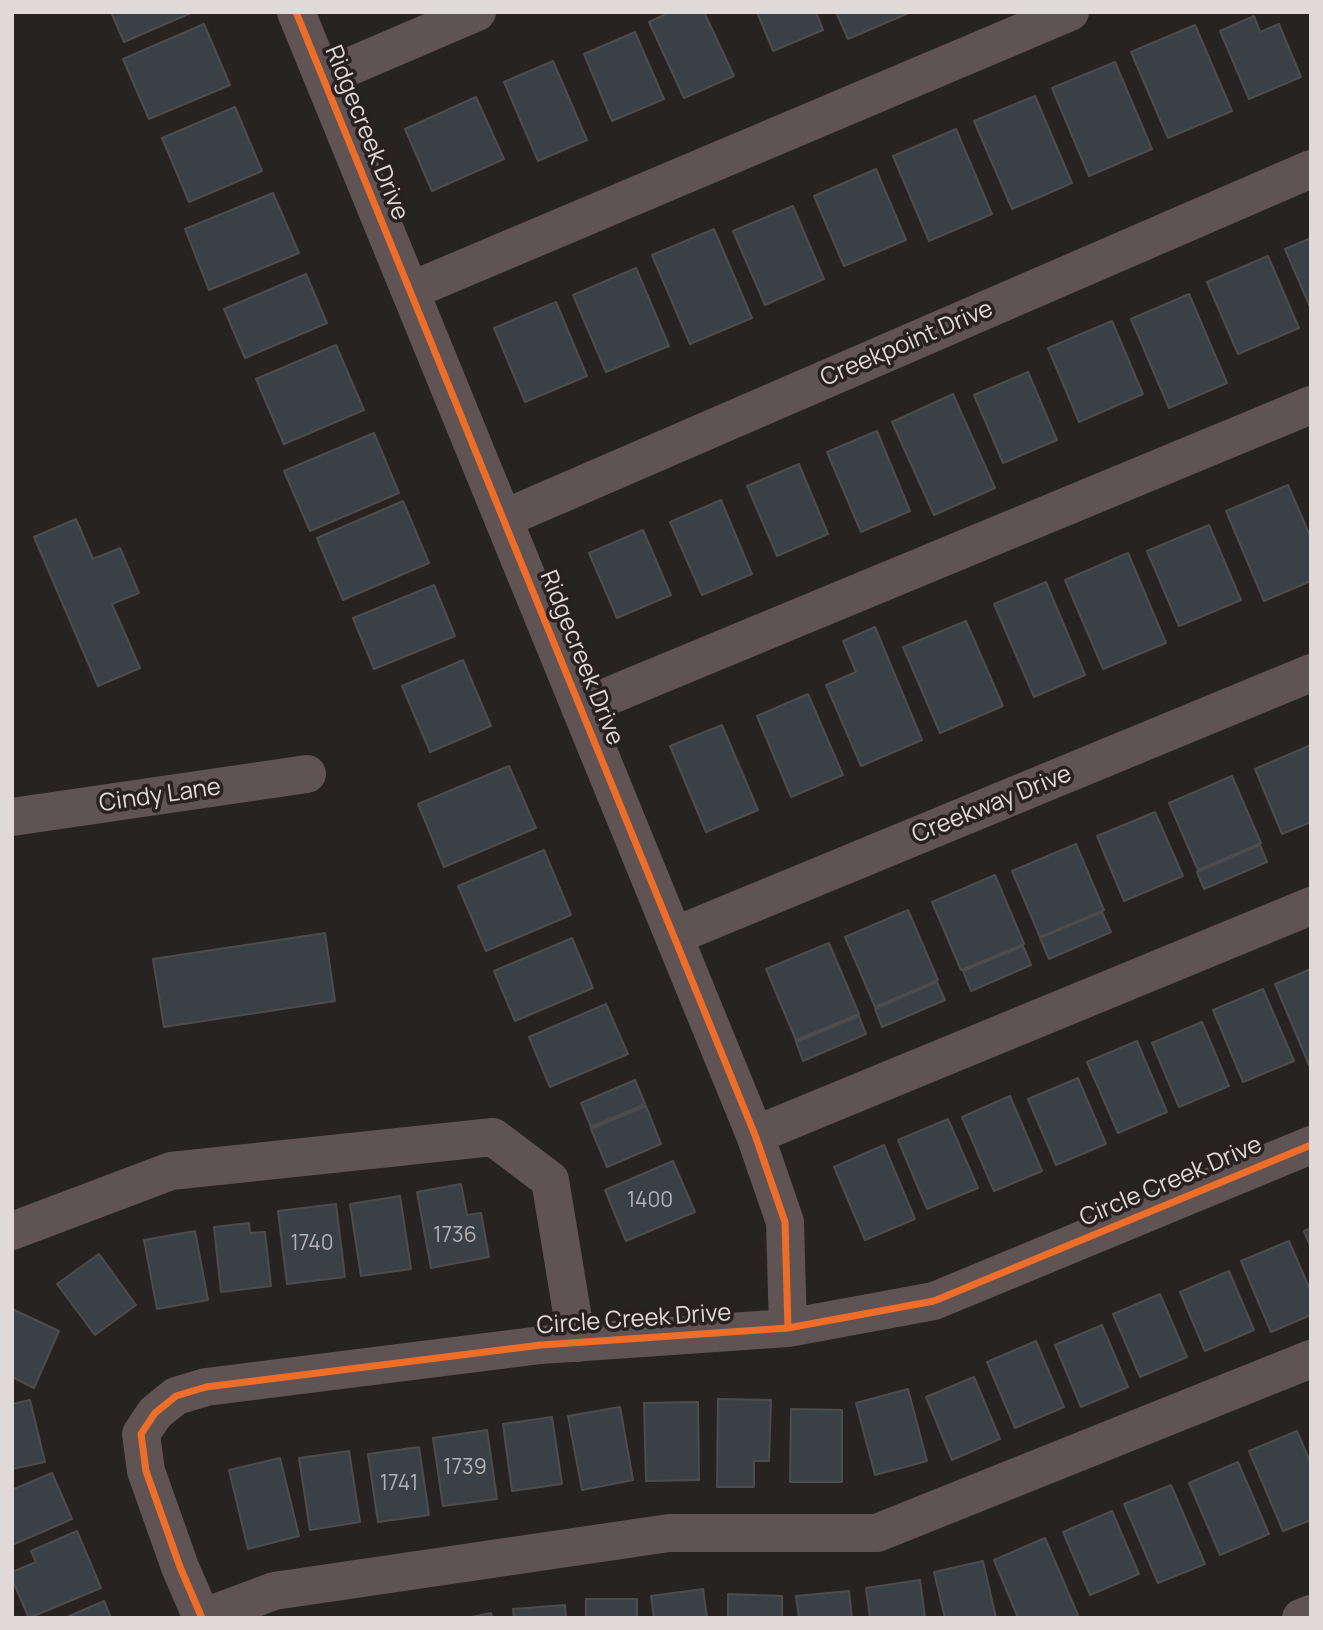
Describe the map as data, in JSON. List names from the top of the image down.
{
  "streets": {
    "street": [
      "Ridgecreek Drive",
      "Creekpoint Drive",
      "Cindy Lane",
      "Creekway Drive",
      "Circle Creek Drive"
    ]
  },
  "crossings": [
    ["Ridgecreek Drive", "Creekpoint Drive"],
    ["Ridgecreek Drive", "Creekway Drive"],
    ["Ridgecreek Drive", "Circle Creek Drive"]
  ],
  "house_numbers": [
    "1400",
    "1736",
    "1740",
    "1739",
    "1741"
  ]
}
